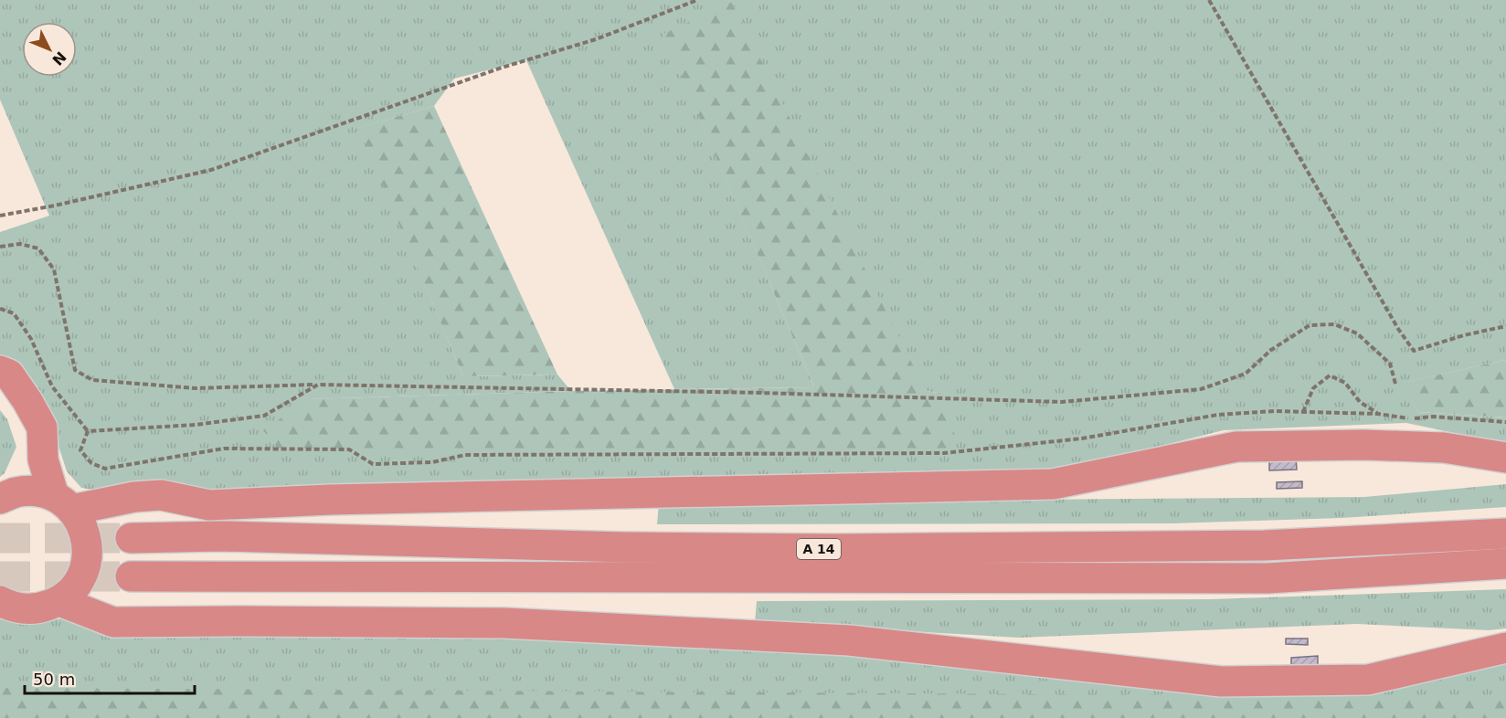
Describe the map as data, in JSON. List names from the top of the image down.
{
  "streets": {
    "highway": ["A 14"]
  },
  "scale_bar": "50 m",
  "north": "bottom right"
}
